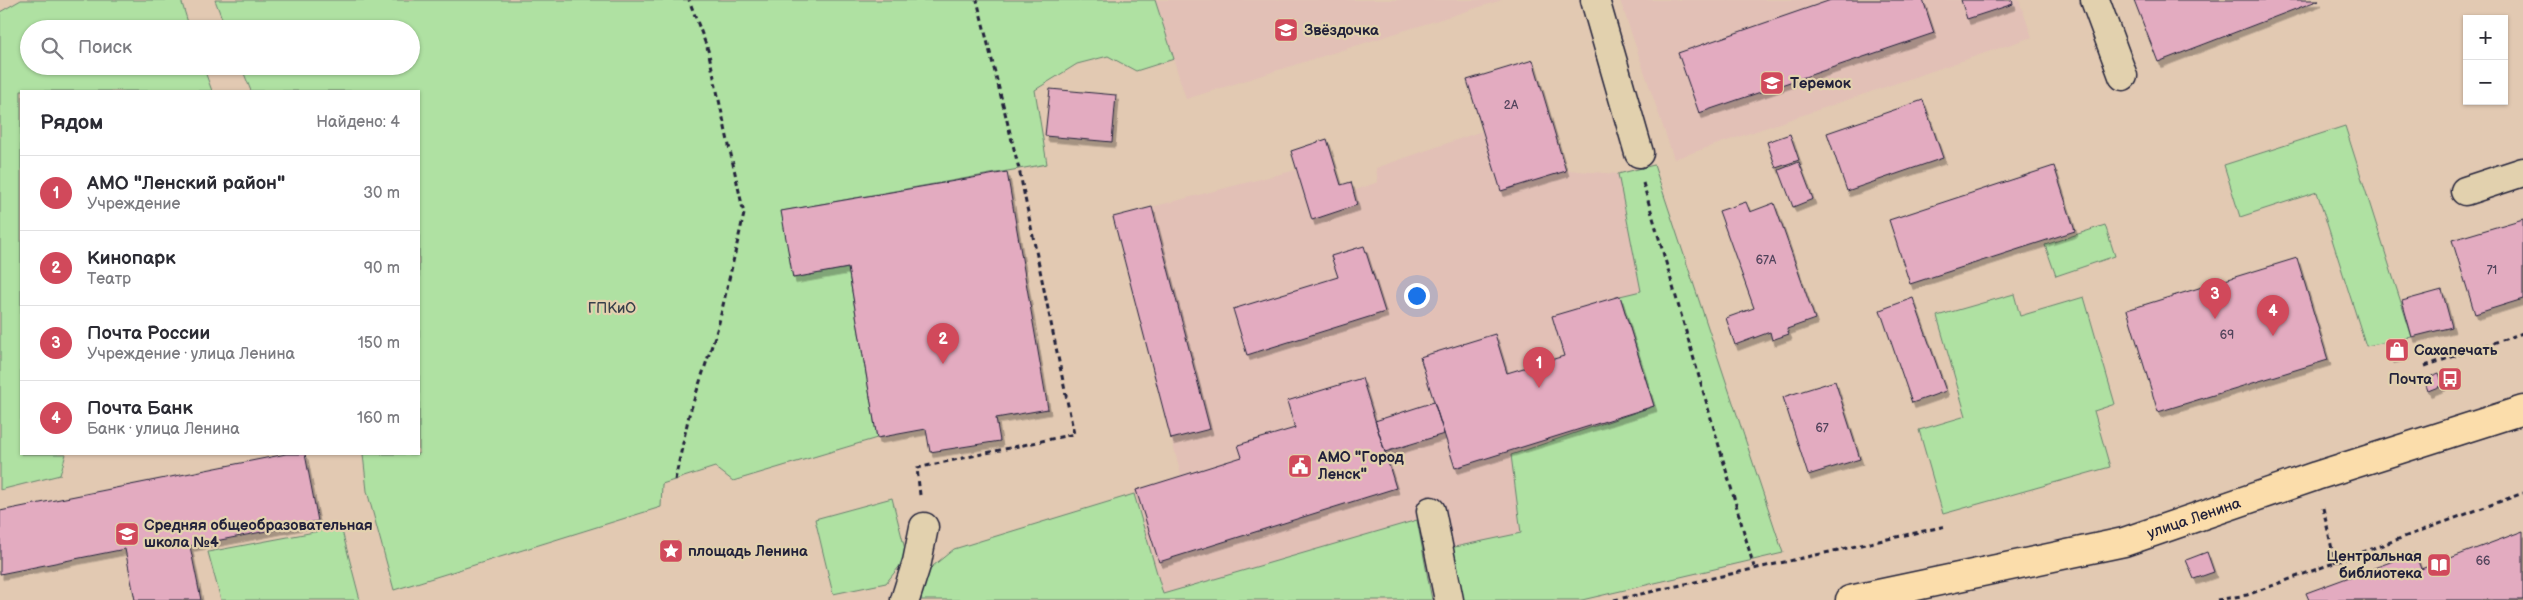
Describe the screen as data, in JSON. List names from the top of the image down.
{
  "streets": {
    "main road": ["улица Ленина"]
  },
  "parks": ["ГПКиО"],
  "places": {
    "school or university": ["Звёздочка", "Теремок", "Средняя общеобразовательная школа №4"],
    "shop": ["Сахапечать"],
    "bus stop": ["Почта"],
    "public building": ["АМО \"Город Ленск\""],
    "place": ["площадь Ленина"],
    "library": ["Центральная библиотека"]
  },
  "house_numbers": [
    "2А",
    "67А",
    "71",
    "69",
    "67",
    "66"
  ],
  "page": {
    "map_buttons": ["+", "−"],
    "search": "Поиск",
    "heading": ["Рядом", "Найдено: 4"],
    "list": [
      {
        "mark": "1",
        "name": "АМО \"Ленский район\"",
        "note": "Учреждение",
        "value": "30 m"
      },
      {
        "mark": "2",
        "name": "Кинопарк",
        "note": "Театр",
        "value": "90 m"
      },
      {
        "mark": "3",
        "name": "Почта России",
        "note": "Учреждение · улица Ленина",
        "value": "150 m"
      },
      {
        "mark": "4",
        "name": "Почта Банк",
        "note": "Банк · улица Ленина",
        "value": "160 m"
      }
    ],
    "pins": [
      "3",
      "4",
      "2",
      "1"
    ]
  }
}
